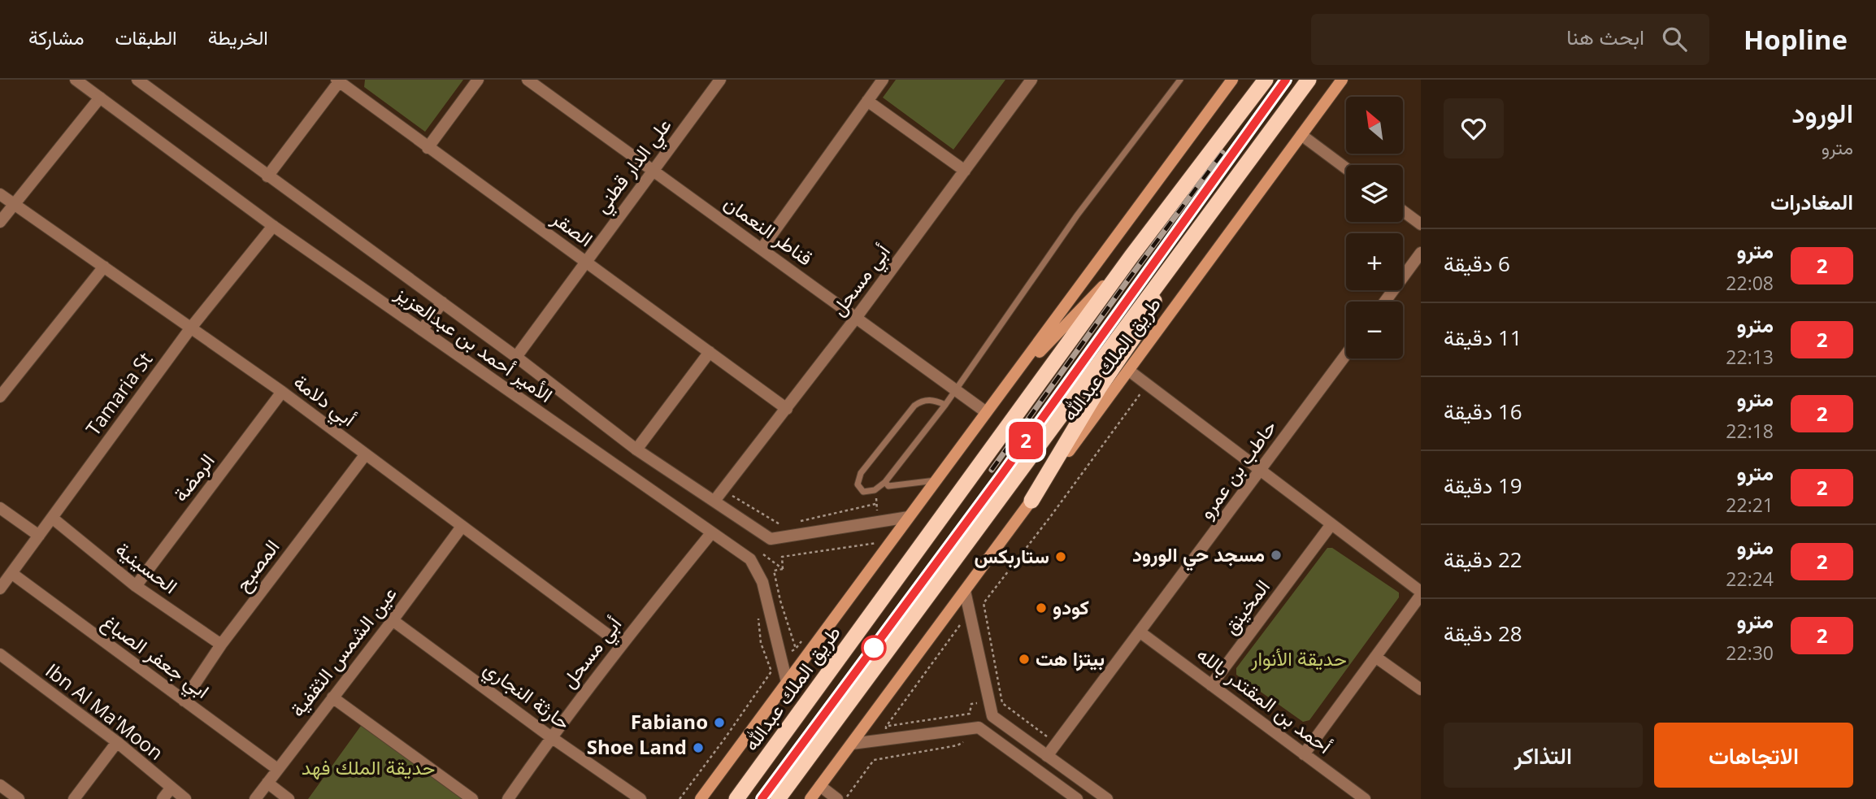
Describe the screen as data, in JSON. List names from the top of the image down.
{
  "streets": {
    "highway": ["طريق الملك عبدالله"],
    "street": [
      "علي الدار قطني",
      "الصقر",
      "قناطر النعمان",
      "أبي مسحل",
      "الأمير أحمد بن عبدالعزيز",
      "Tamaria St",
      "أبي دلامة",
      "حاطب بن عمرو",
      "الرمضة",
      "المصبح",
      "الحسينية",
      "المخينق",
      "عين الشمس الثقفية",
      "ابي جعفر الصباغ",
      "حارثة النجاري",
      "أحمد بن المقتدر بالله",
      "Ibn Al Ma'Moon"
    ]
  },
  "crossings": [
    ["علي الدار قطني", "الصقر"],
    ["علي الدار قطني", "قناطر النعمان"],
    ["علي الدار قطني", "الأمير أحمد بن عبدالعزيز"],
    ["الصقر", "أبي مسحل"],
    ["قناطر النعمان", "أبي مسحل"],
    ["أبي مسحل", "الأمير أحمد بن عبدالعزيز"],
    ["أبي مسحل", "أبي دلامة"],
    ["أبي مسحل", "حارثة النجاري"],
    ["الأمير أحمد بن عبدالعزيز", "Tamaria St"],
    ["Tamaria St", "أبي دلامة"],
    ["Tamaria St", "الحسينية"],
    ["Tamaria St", "ابي جعفر الصباغ"],
    ["أبي دلامة", "الرمضة"],
    ["أبي دلامة", "المصبح"],
    ["أبي دلامة", "عين الشمس الثقفية"],
    ["حاطب بن عمرو", "أحمد بن المقتدر بالله"],
    ["الرمضة", "الحسينية"],
    ["المصبح", "الحسينية"],
    ["المصبح", "ابي جعفر الصباغ"],
    ["المخينق", "أحمد بن المقتدر بالله"],
    ["عين الشمس الثقفية", "ابي جعفر الصباغ"],
    ["عين الشمس الثقفية", "حارثة النجاري"]
  ],
  "parks": ["حديقة الأنوار", "حديقة الملك فهد"],
  "places": [
    "مسجد حي الورود",
    "ستاربكس",
    "كودو",
    "بيتزا هت",
    "Fabiano",
    "Shoe Land"
  ],
  "lines": ["metro line 2"],
  "north": "top left",
  "page": {
    "header": "Hopline",
    "search": "ابحث هنا",
    "nav": ["الخريطة", "الطبقات", "مشاركة"],
    "heading": [
      ["الورود", "مترو"],
      "المغادرات"
    ],
    "on_map": "2",
    "map_buttons": ["+", "−"],
    "list": [
      {
        "mark": "2",
        "name": "مترو",
        "note": "22:08",
        "value": "6 دقيقة"
      },
      {
        "mark": "2",
        "name": "مترو",
        "note": "22:13",
        "value": "11 دقيقة"
      },
      {
        "mark": "2",
        "name": "مترو",
        "note": "22:18",
        "value": "16 دقيقة"
      },
      {
        "mark": "2",
        "name": "مترو",
        "note": "22:21",
        "value": "19 دقيقة"
      },
      {
        "mark": "2",
        "name": "مترو",
        "note": "22:24",
        "value": "22 دقيقة"
      },
      {
        "mark": "2",
        "name": "مترو",
        "note": "22:30",
        "value": "28 دقيقة"
      }
    ],
    "buttons": ["الاتجاهات", "التذاكر"]
  }
}
